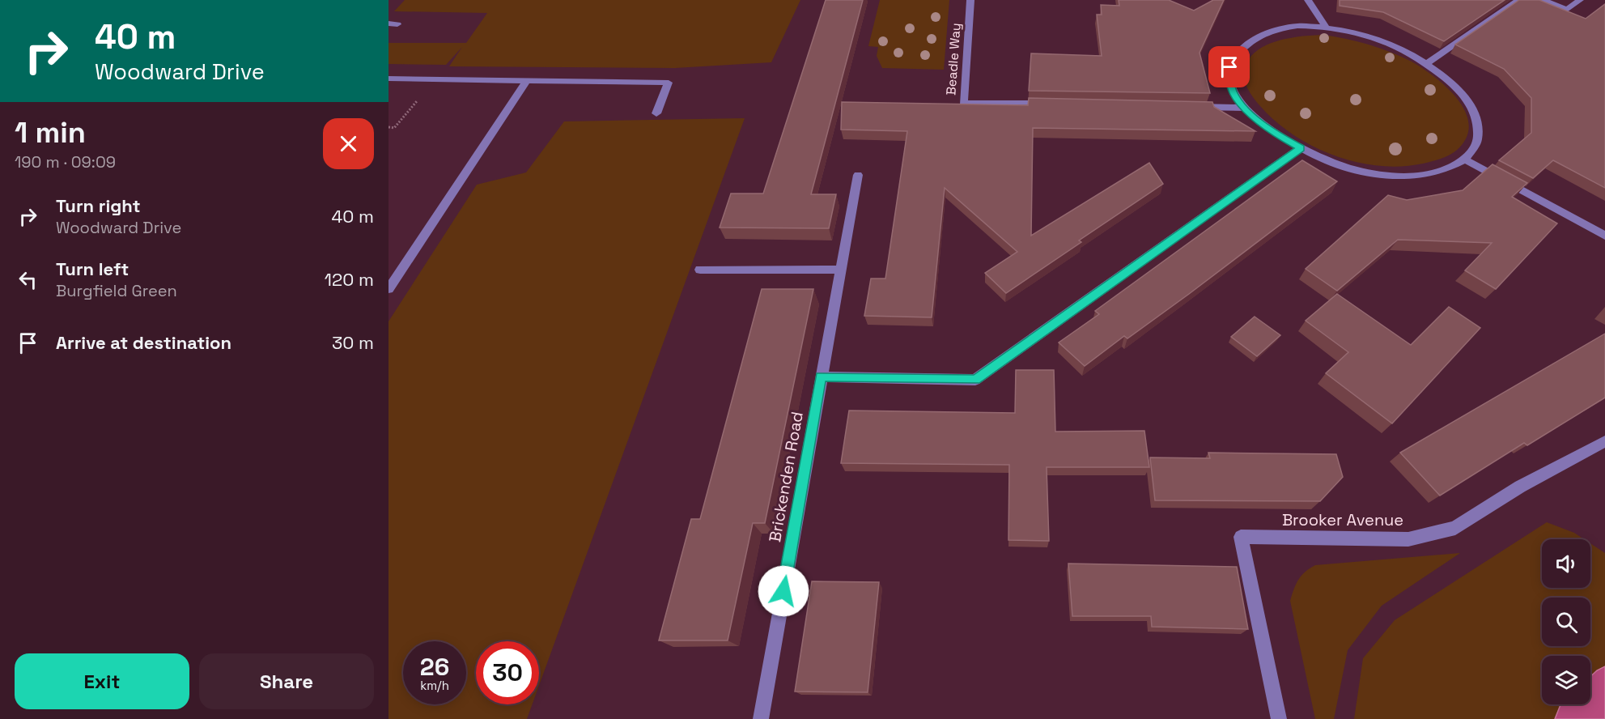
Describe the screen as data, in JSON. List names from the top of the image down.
{
  "streets": {
    "street": ["Beadle Way", "Brickenden Road", "Brooker Avenue"]
  },
  "page": {
    "turn": ["40 m", "Woodward Drive"],
    "heading": ["1 min", "190 m · 09:09"],
    "list": [
      {
        "name": "Turn right",
        "note": "Woodward Drive",
        "value": "40 m"
      },
      {
        "name": "Turn left",
        "note": "Burgfield Green",
        "value": "120 m"
      },
      {
        "name": "Arrive at destination",
        "value": "30 m"
      }
    ],
    "speed": "26 km/h",
    "limit": "30",
    "buttons": ["Exit", "Share"]
  }
}
